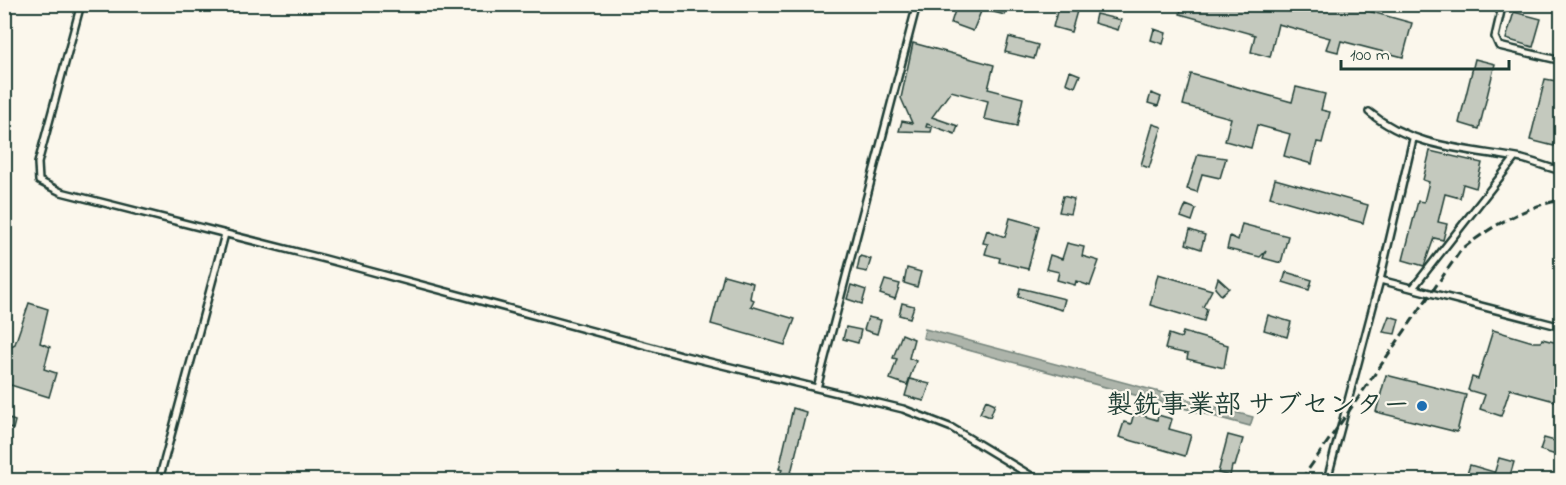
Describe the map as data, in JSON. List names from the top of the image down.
{
  "places": ["製銑事業部 サブセンター"],
  "scale_bar": "100 m"
}
